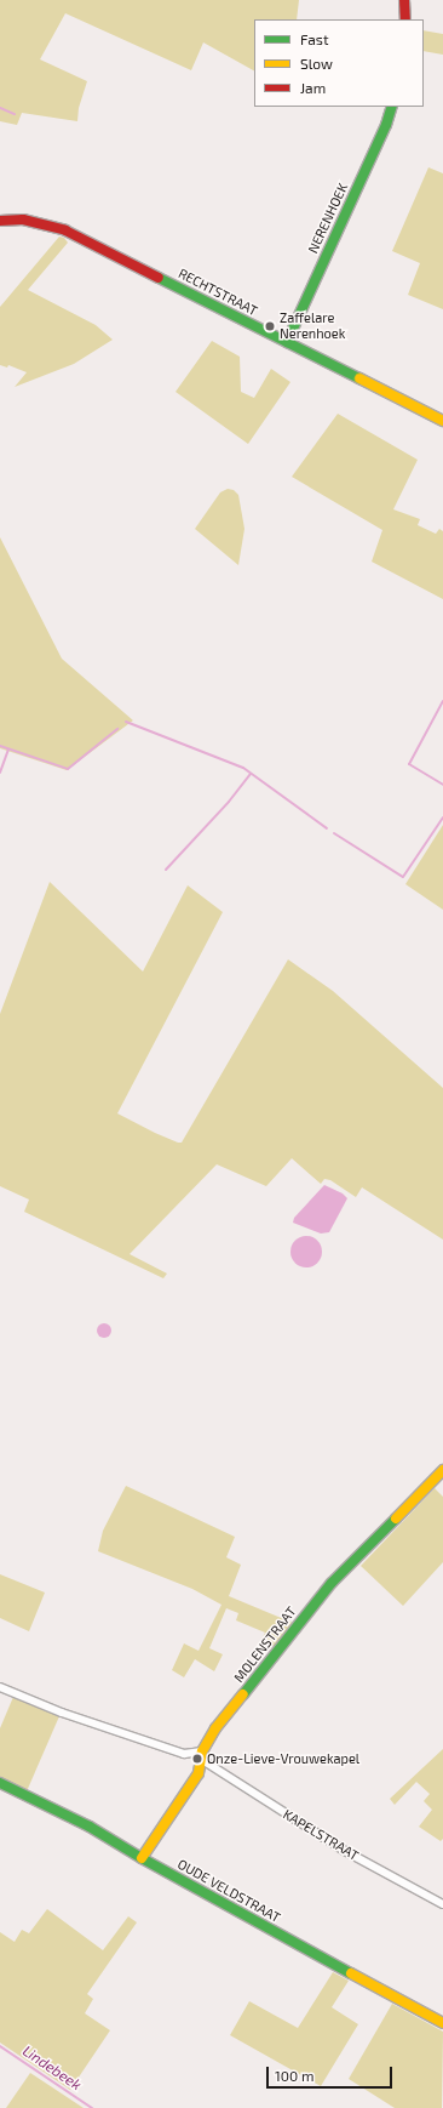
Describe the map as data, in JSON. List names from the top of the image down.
{
  "streets": {
    "street": [
      "NERENHOEK",
      "RECHTSTRAAT",
      "MOLENSTRAAT",
      "KAPELSTRAAT",
      "OUDE VELDSTRAAT"
    ]
  },
  "crossings": [
    ["NERENHOEK", "RECHTSTRAAT"],
    ["MOLENSTRAAT", "KAPELSTRAAT"],
    ["MOLENSTRAAT", "OUDE VELDSTRAAT"]
  ],
  "water": ["Lindebeek"],
  "places": ["Zaffelare Nerenhoek", "Onze-Lieve-Vrouwekapel"],
  "legend": ["Fast", "Slow", "Jam"],
  "scale_bar": "100 m"
}
